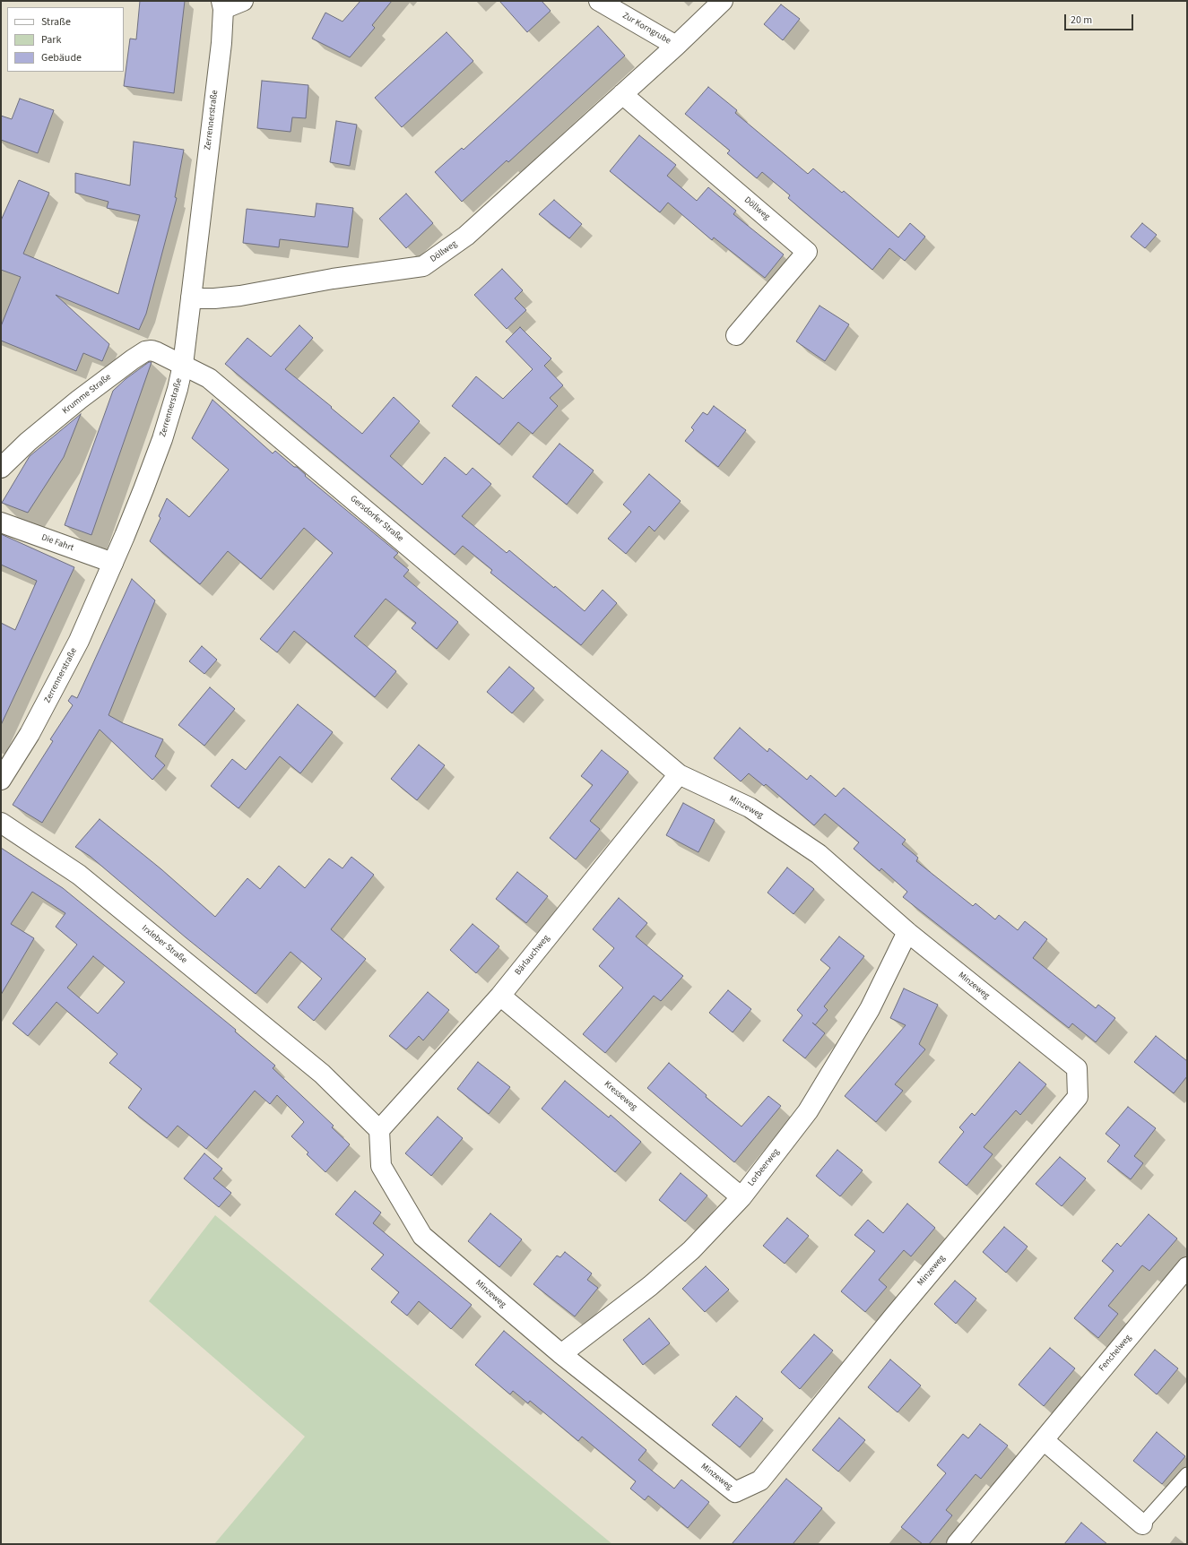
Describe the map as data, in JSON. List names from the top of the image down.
{
  "streets": {
    "street": [
      "Zur Korngrube",
      "Zerrennerstraße",
      "Döllweg",
      "Krumme Straße",
      "Gersdorfer Straße",
      "Die Fahrt",
      "Minzeweg",
      "Irxleber Straße",
      "Bärlauchweg",
      "Kresseweg",
      "Lorbeerweg",
      "Fenchelweg"
    ]
  },
  "crossings": [
    ["Zur Korngrube", "Döllweg"],
    ["Zerrennerstraße", "Döllweg"],
    ["Zerrennerstraße", "Krumme Straße"],
    ["Zerrennerstraße", "Gersdorfer Straße"],
    ["Zerrennerstraße", "Die Fahrt"],
    ["Krumme Straße", "Gersdorfer Straße"],
    ["Gersdorfer Straße", "Minzeweg"],
    ["Minzeweg", "Irxleber Straße"],
    ["Minzeweg", "Bärlauchweg"],
    ["Minzeweg", "Lorbeerweg"],
    ["Irxleber Straße", "Bärlauchweg"],
    ["Bärlauchweg", "Kresseweg"],
    ["Kresseweg", "Lorbeerweg"]
  ],
  "legend": ["Straße", "Park", "Gebäude"],
  "scale_bar": "20 m"
}
